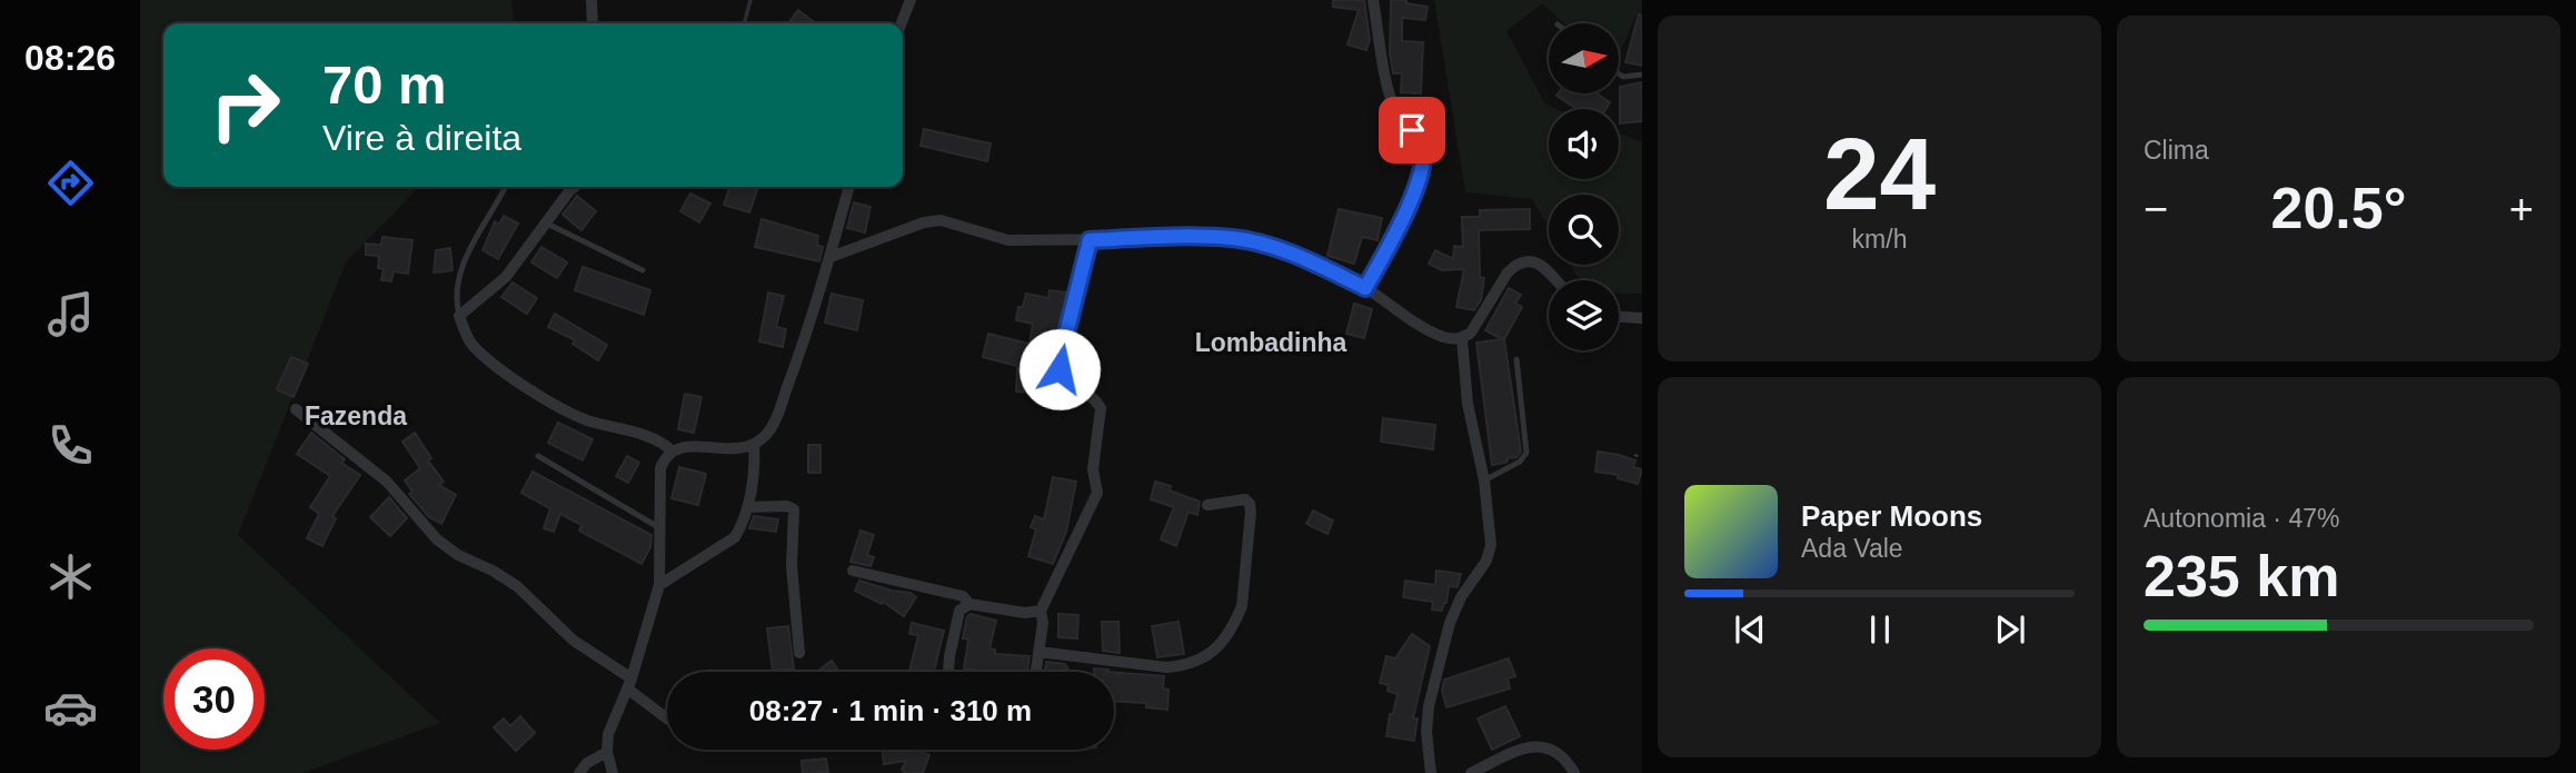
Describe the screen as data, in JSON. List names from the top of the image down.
{
  "districts": ["Lombadinha", "Fazenda"],
  "north": "right",
  "page": {
    "tabs": "08:26",
    "tile": [
      ["24", "km/h"],
      "Clima",
      ["Autonomia · 47%", "235 km"]
    ],
    "turn": ["70 m", "Vire à direita"],
    "heat": ["−", "20.5°", "+"],
    "song": ["Paper Moons", "Ada Vale"],
    "limit": "30",
    "trip": "08:27 · 1 min · 310 m"
  }
}
